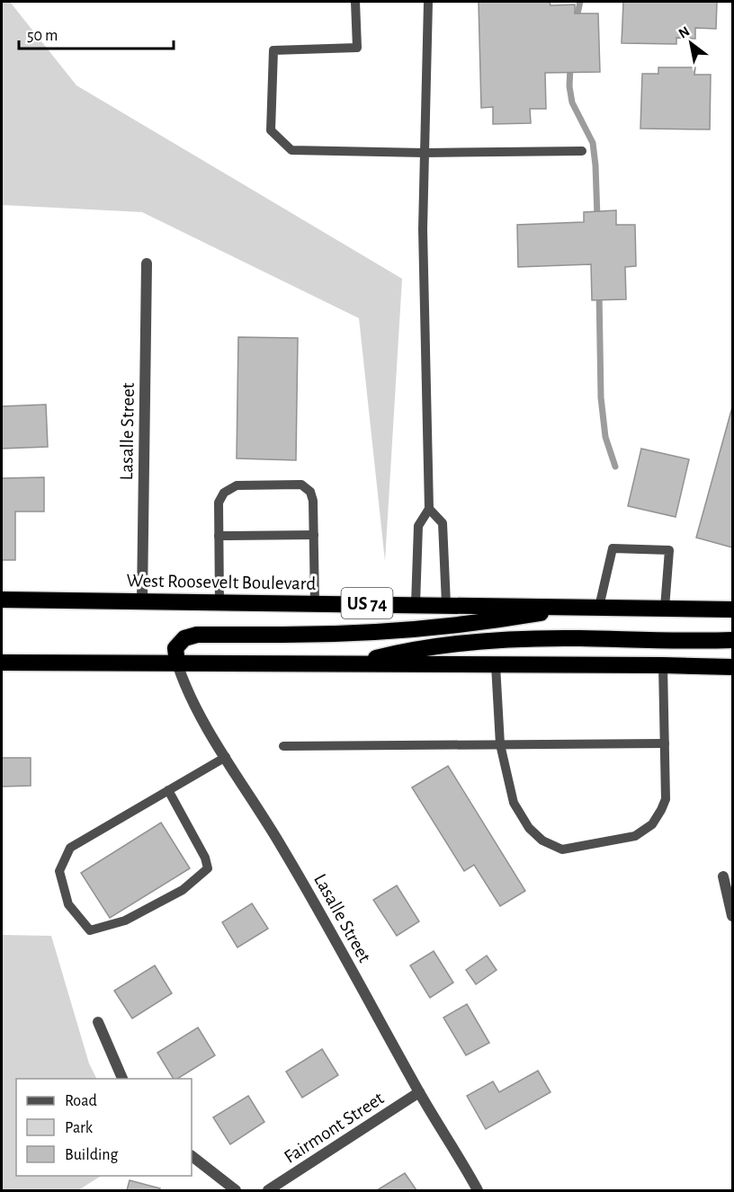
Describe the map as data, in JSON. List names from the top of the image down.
{
  "streets": {
    "highway": ["West Roosevelt Boulevard", "US 74"],
    "street": ["Lasalle Street", "Fairmont Street"]
  },
  "crossings": [
    ["Lasalle Street", "West Roosevelt Boulevard"],
    ["Lasalle Street", "Fairmont Street"]
  ],
  "legend": ["Road", "Park", "Building"],
  "scale_bar": "50 m",
  "north": "top left"
}
